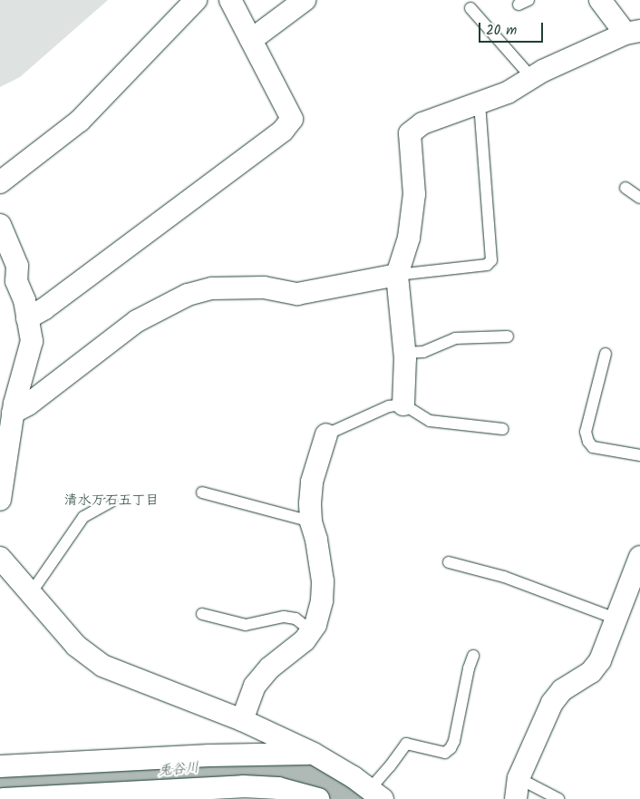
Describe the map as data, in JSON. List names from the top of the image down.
{
  "districts": ["清水万石五丁目"],
  "water": ["兎谷川"],
  "scale_bar": "20 m"
}
